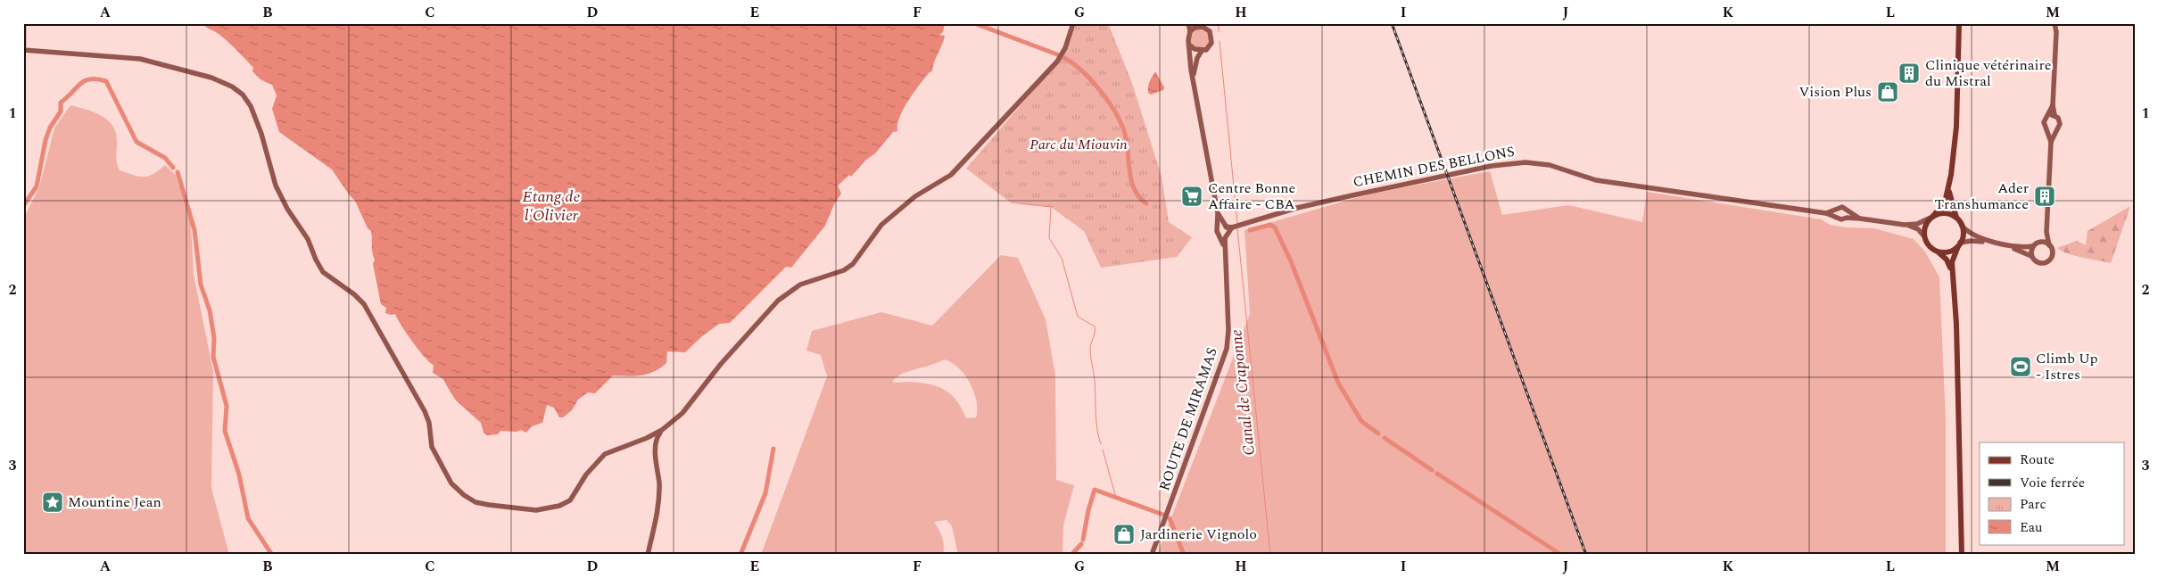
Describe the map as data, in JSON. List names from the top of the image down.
{
  "streets": {
    "street": ["CHEMIN DES BELLONS", "ROUTE DE MIRAMAS"]
  },
  "crossings": [
    ["CHEMIN DES BELLONS", "ROUTE DE MIRAMAS"]
  ],
  "water": ["Étang de l'Olivier", "Canal de Craponne"],
  "parks": ["Parc du Miouvin"],
  "places": {
    "building": ["Clinique vétérinaire du Mistral", "Ader Transhumance"],
    "shop": ["Vision Plus", "Jardinerie Vignolo"],
    "supermarket": ["Centre Bonne Affaire - CBA"],
    "sports": ["Climb Up - Istres"],
    "place": ["Mountine Jean"]
  },
  "legend": [
    "Route",
    "Voie ferrée",
    "Parc",
    "Eau"
  ],
  "grid": {
    "columns": [
      "A",
      "B",
      "C",
      "D",
      "E",
      "F",
      "G",
      "H",
      "I",
      "J",
      "K",
      "L",
      "M"
    ],
    "rows": ["1", "2", "3"]
  }
}
